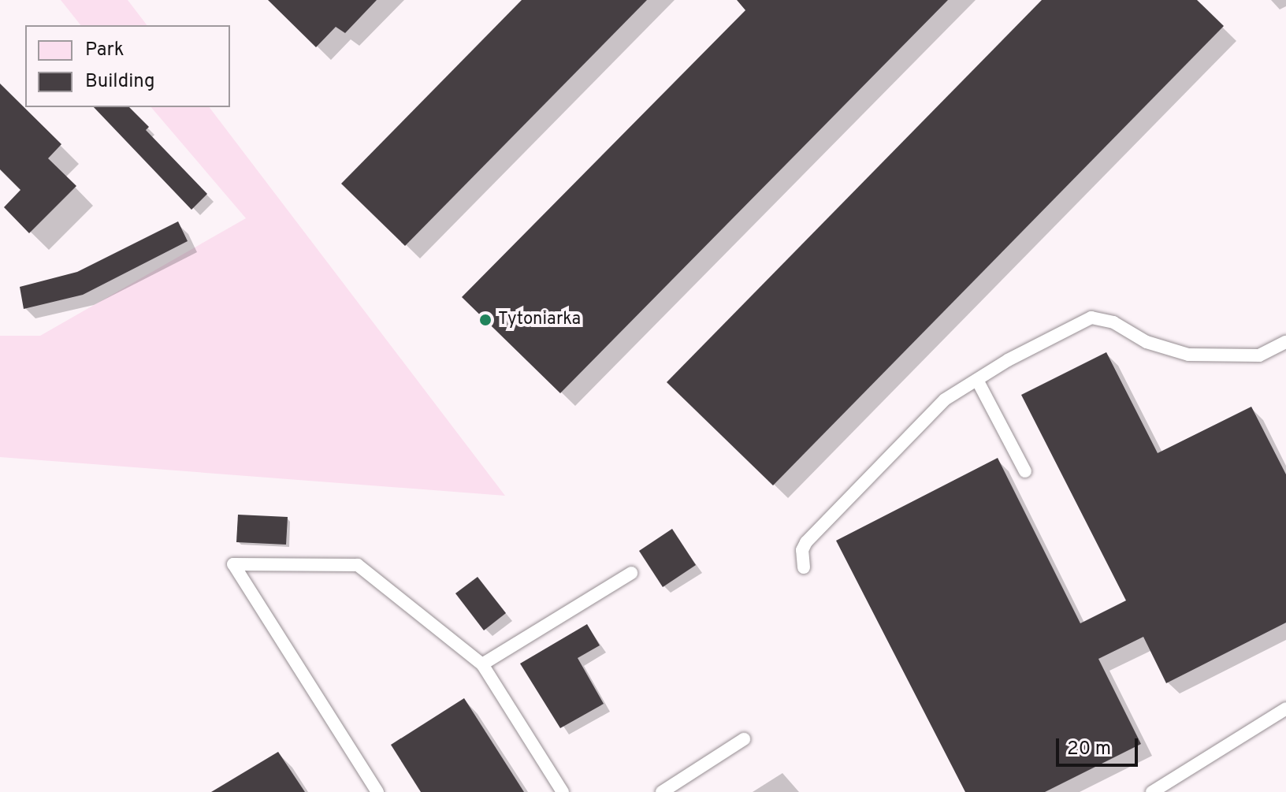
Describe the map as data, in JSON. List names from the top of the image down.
{
  "places": ["Tytoniarka"],
  "legend": ["Park", "Building"],
  "scale_bar": "20 m"
}
